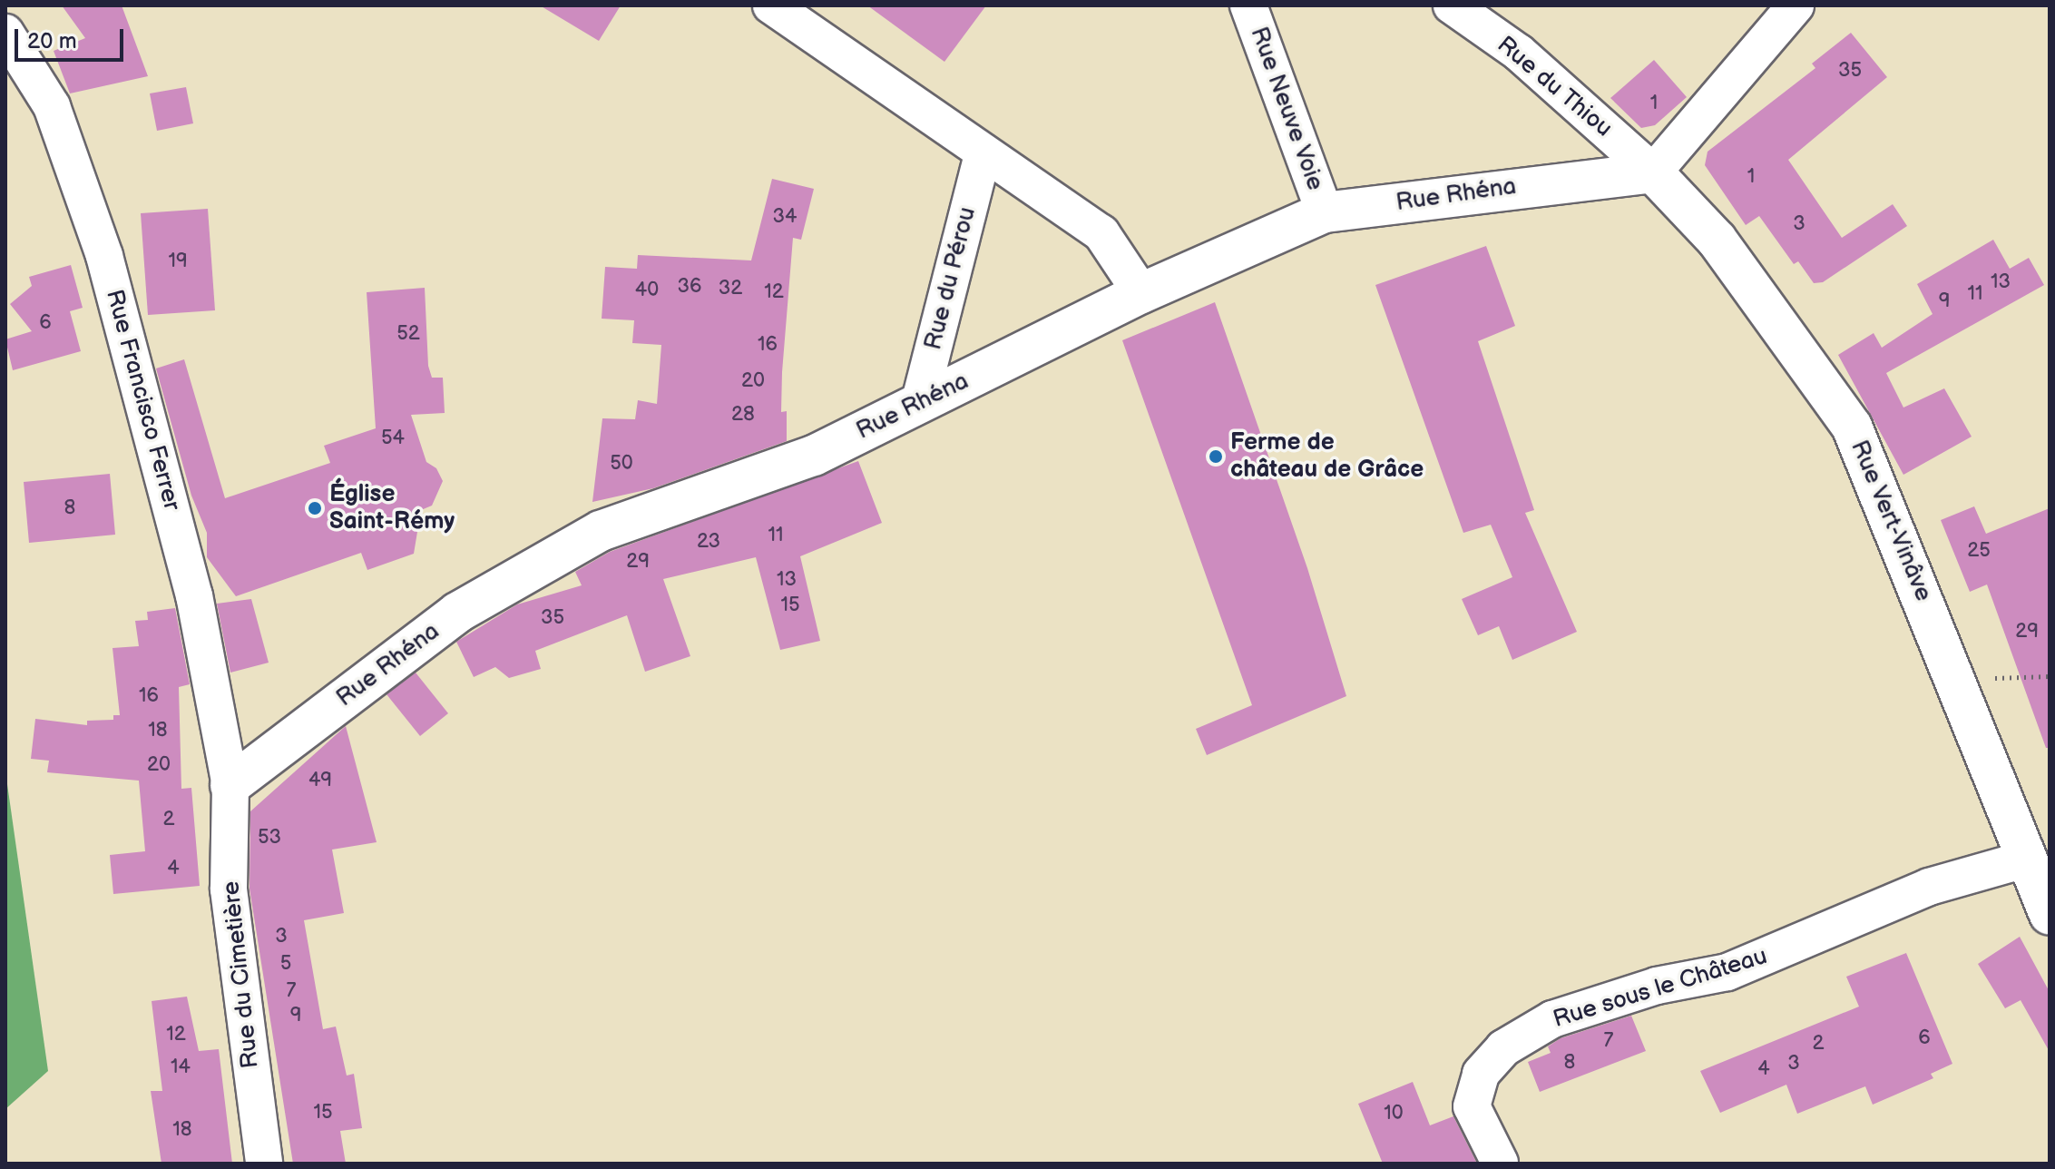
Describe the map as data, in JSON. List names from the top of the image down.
{
  "streets": {
    "street": [
      "Rue du Thiou",
      "Rue Neuve Voie",
      "Rue Rhéna",
      "Rue du Pérou",
      "Rue Francisco Ferrer",
      "Rue Vert-Vinâve",
      "Rue du Cimetière",
      "Rue sous le Château"
    ]
  },
  "crossings": [
    ["Rue du Thiou", "Rue Rhéna"],
    ["Rue du Thiou", "Rue Vert-Vinâve"],
    ["Rue Neuve Voie", "Rue Rhéna"],
    ["Rue Rhéna", "Rue du Pérou"],
    ["Rue Rhéna", "Rue Francisco Ferrer"],
    ["Rue Rhéna", "Rue Vert-Vinâve"],
    ["Rue Rhéna", "Rue du Cimetière"],
    ["Rue Francisco Ferrer", "Rue du Cimetière"],
    ["Rue Vert-Vinâve", "Rue sous le Château"]
  ],
  "places": ["Ferme de château de Grâce", "Église Saint-Rémy"],
  "house_numbers": [
    "35",
    "1",
    "1",
    "34",
    "3",
    "19",
    "13",
    "36",
    "32",
    "40",
    "12",
    "11",
    "9",
    "6",
    "52",
    "16",
    "20",
    "28",
    "54",
    "50",
    "8",
    "11",
    "23",
    "25",
    "29",
    "13",
    "15",
    "35",
    "29",
    "16",
    "18",
    "20",
    "49",
    "2",
    "53",
    "4",
    "3",
    "5",
    "7",
    "9",
    "12",
    "6",
    "7",
    "2",
    "8",
    "3",
    "14",
    "4",
    "15",
    "10",
    "18"
  ],
  "scale_bar": "20 m"
}
